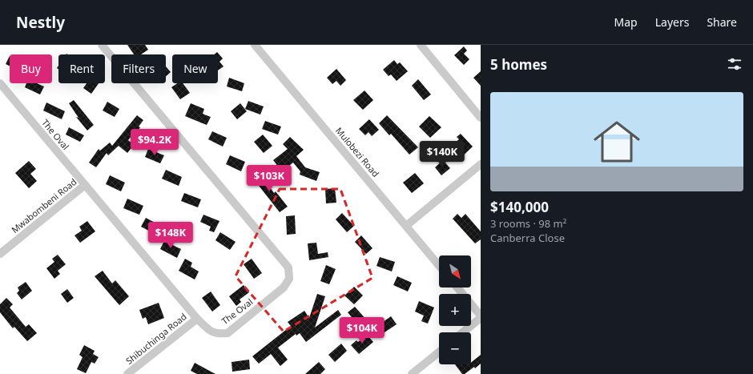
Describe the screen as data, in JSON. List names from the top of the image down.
{
  "streets": {
    "street": [
      "The Oval",
      "Mulobezi Road",
      "Mwabombeni Road",
      "Shibuchinga Road"
    ]
  },
  "crossings": [
    ["The Oval", "Mwabombeni Road"],
    ["The Oval", "Shibuchinga Road"]
  ],
  "north": "bottom right",
  "page": {
    "header": "Nestly",
    "nav": ["Map", "Layers", "Share"],
    "heading": "5 homes",
    "chip": [
      "Buy",
      "Rent",
      "Filters",
      "New"
    ],
    "list": [
      {
        "name": "$140,000",
        "note": "3 rooms · 98 m² · Canberra Close"
      }
    ],
    "price": [
      "$94.2K",
      "$140K",
      "$103K",
      "$148K",
      "$104K"
    ],
    "map_buttons": ["+", "−"]
  }
}
